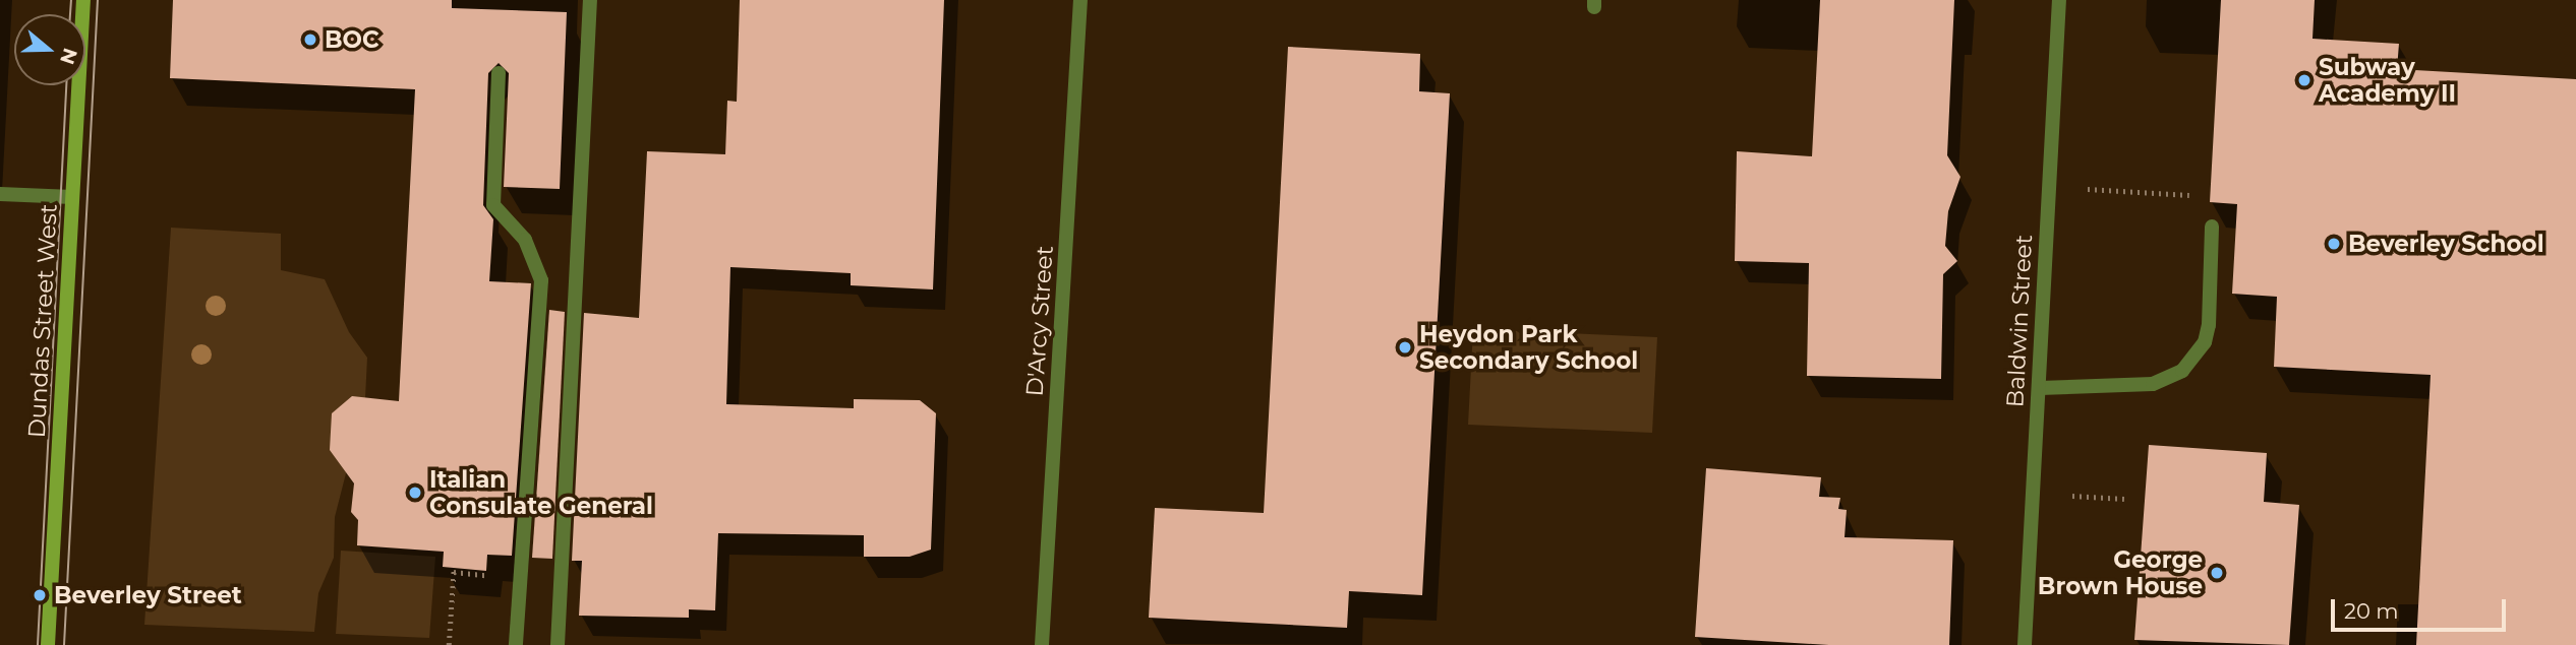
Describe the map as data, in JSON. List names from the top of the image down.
{
  "streets": {
    "main road": ["Dundas Street West"],
    "street": ["D'Arcy Street", "Baldwin Street"]
  },
  "places": [
    "BOC",
    "Subway Academy II",
    "Beverley School",
    "Heydon Park Secondary School",
    "Italian Consulate General",
    "George Brown House",
    "Beverley Street"
  ],
  "scale_bar": "20 m",
  "north": "right"
}
